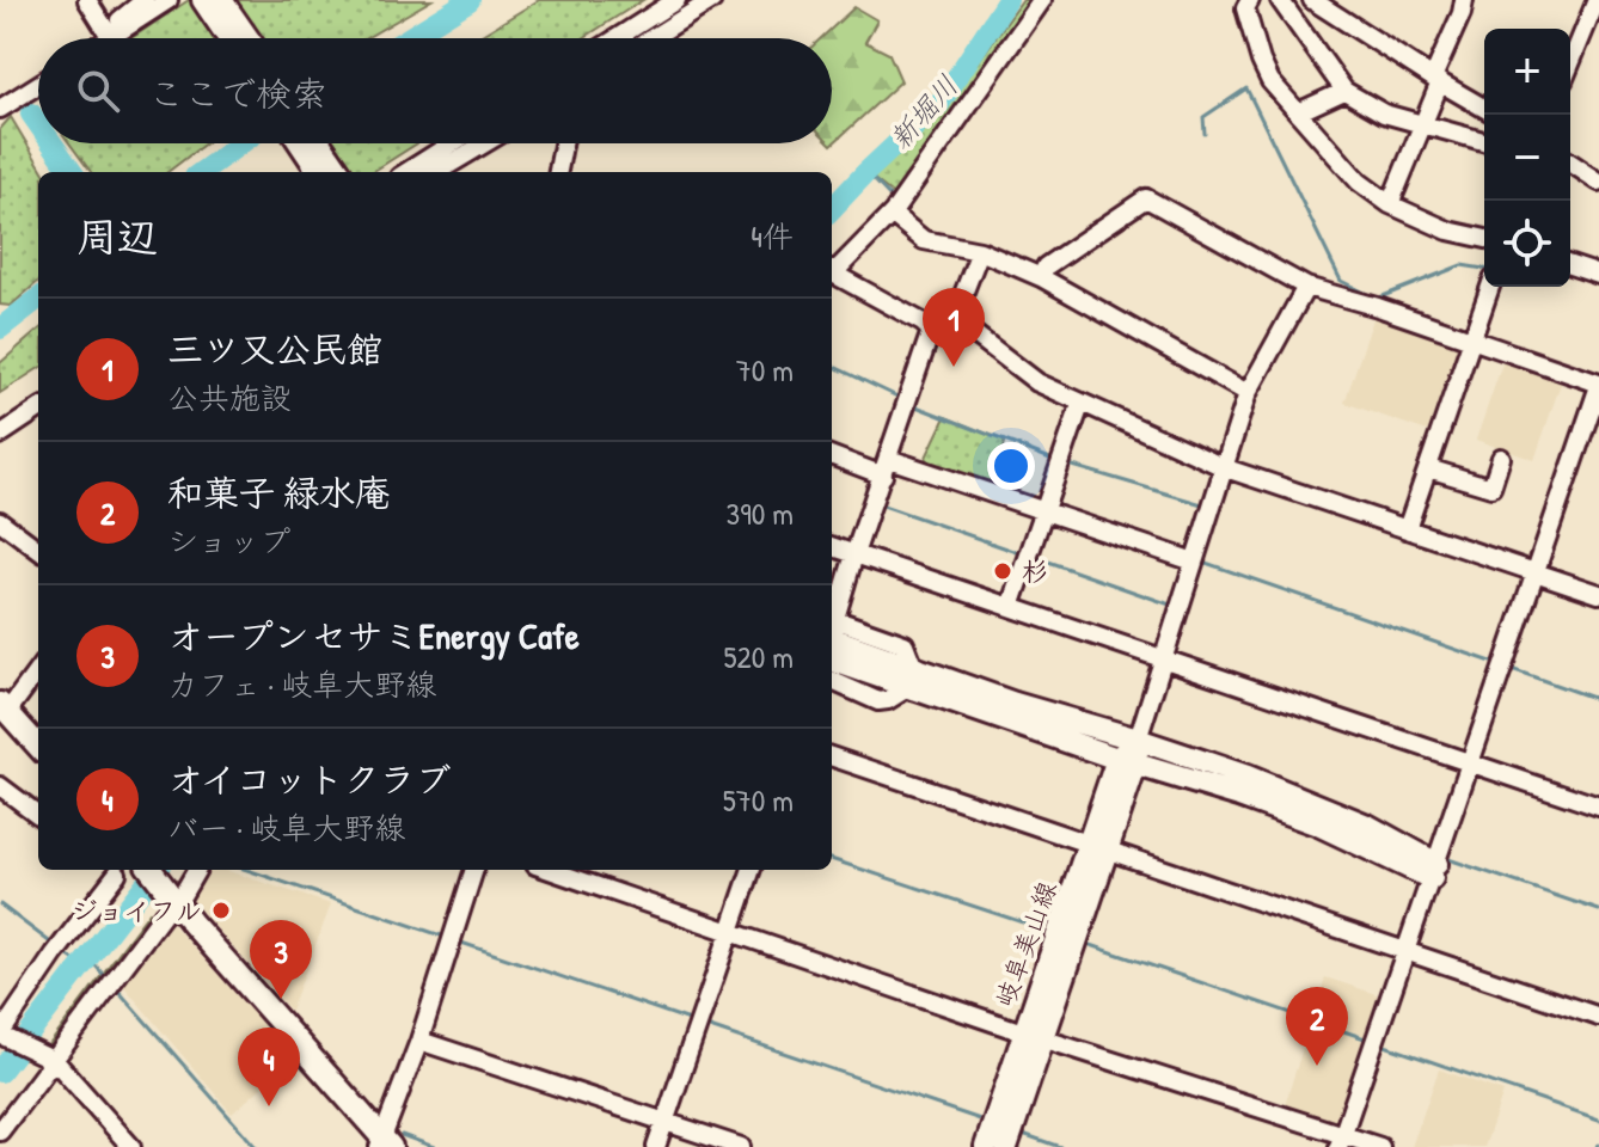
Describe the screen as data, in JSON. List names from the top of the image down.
{
  "streets": {
    "main road": ["岐阜美山線"]
  },
  "water": ["新堀川"],
  "places": ["杉", "ジョイフル"],
  "page": {
    "map_buttons": ["+", "−"],
    "search": "ここで検索",
    "heading": ["周辺", "4件"],
    "pins": [
      "1",
      "3",
      "2",
      "4"
    ],
    "list": [
      {
        "mark": "1",
        "name": "三ツ又公民館",
        "note": "公共施設",
        "value": "70 m"
      },
      {
        "mark": "2",
        "name": "和菓子 緑水庵",
        "note": "ショップ",
        "value": "390 m"
      },
      {
        "mark": "3",
        "name": "オープンセサミEnergy Cafe",
        "note": "カフェ · 岐阜大野線",
        "value": "520 m"
      },
      {
        "mark": "4",
        "name": "オイコットクラブ",
        "note": "バー · 岐阜大野線",
        "value": "570 m"
      }
    ]
  }
}
